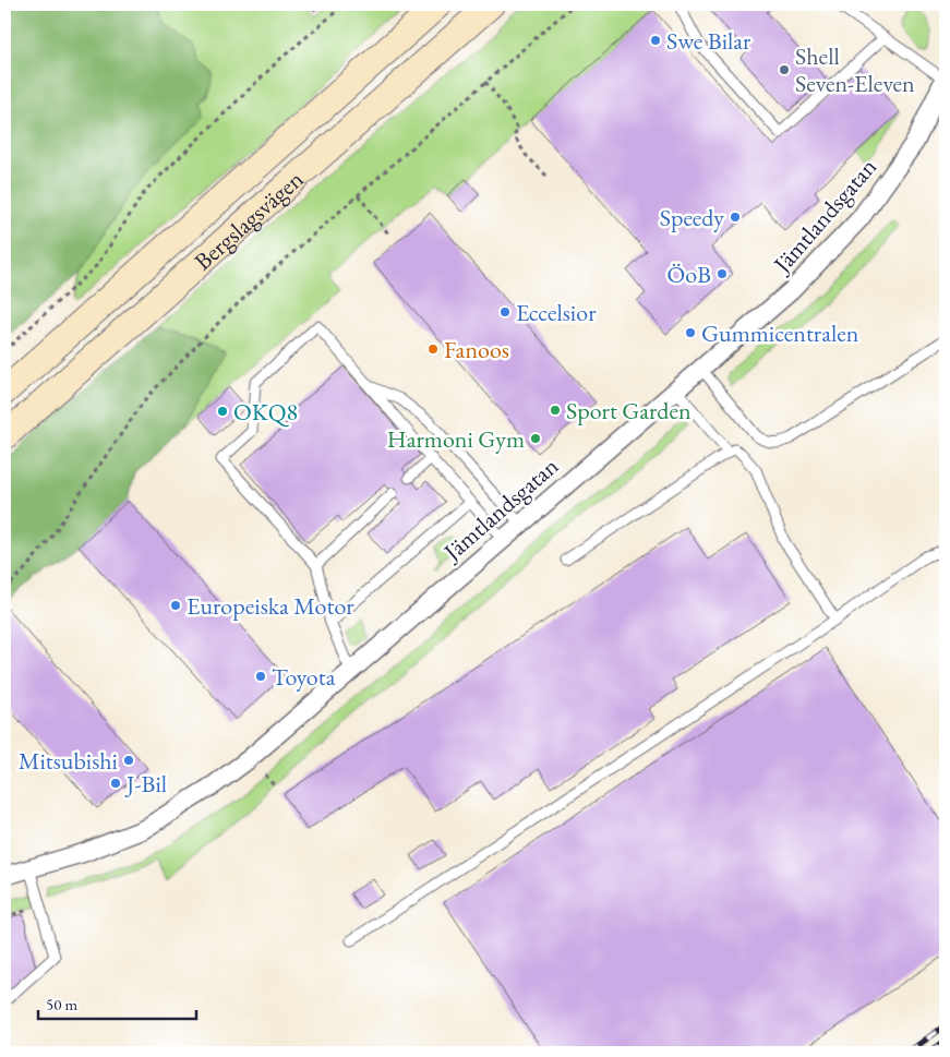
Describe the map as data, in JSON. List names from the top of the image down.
{
  "streets": {
    "main road": ["Bergslagsvägen"],
    "street": ["Jämtlandsgatan"]
  },
  "places": [
    "Swe Bilar",
    "Shell Seven-Eleven",
    "Speedy",
    "ÖoB",
    "Eccelsior",
    "Gummicentralen",
    "Fanoos",
    "Sport Garden",
    "OKQ8",
    "Harmoni Gym",
    "Europeiska Motor",
    "Toyota",
    "Mitsubishi",
    "J-Bil"
  ],
  "scale_bar": "50 m"
}
